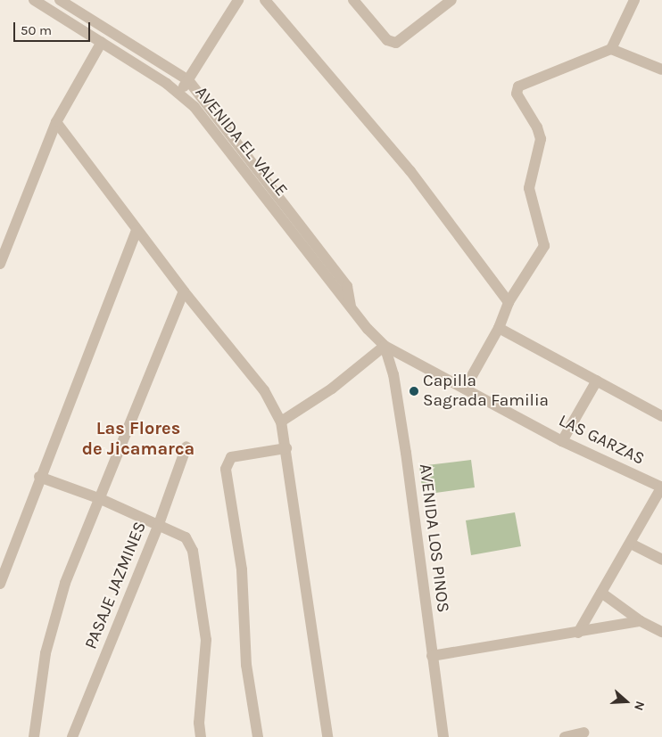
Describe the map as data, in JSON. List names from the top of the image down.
{
  "streets": {
    "street": [
      "AVENIDA EL VALLE",
      "LAS GARZAS",
      "AVENIDA LOS PINOS",
      "PASAJE JAZMINES"
    ]
  },
  "crossings": [
    ["AVENIDA EL VALLE", "LAS GARZAS"],
    ["AVENIDA EL VALLE", "AVENIDA LOS PINOS"],
    ["LAS GARZAS", "AVENIDA LOS PINOS"]
  ],
  "districts": ["Las Flores de Jicamarca"],
  "places": ["Capilla Sagrada Familia"],
  "scale_bar": "50 m",
  "north": "right"
}
